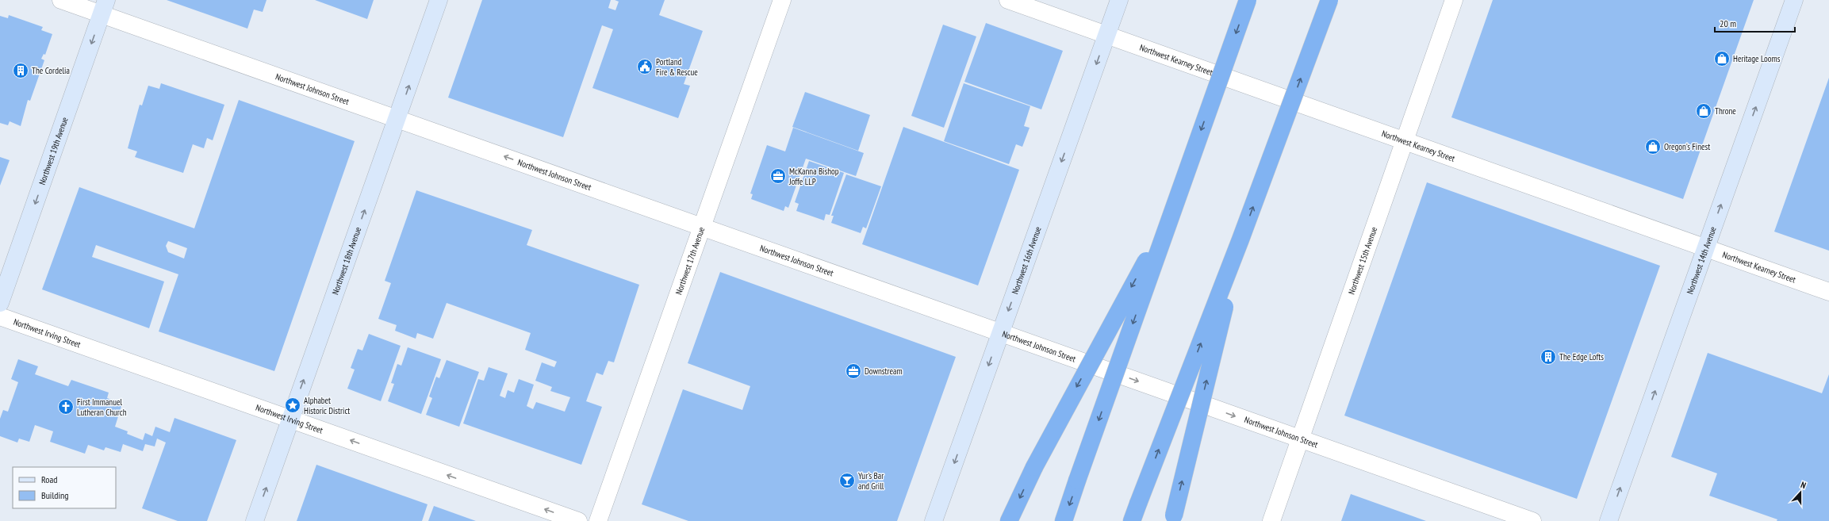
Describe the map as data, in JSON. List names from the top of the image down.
{
  "streets": {
    "main road": [
      "Northwest 19th Avenue",
      "Northwest 18th Avenue",
      "Northwest 16th Avenue",
      "Northwest 14th Avenue"
    ],
    "street": [
      "Northwest Kearney Street",
      "Northwest Johnson Street",
      "Northwest 15th Avenue",
      "Northwest 17th Avenue",
      "Northwest Irving Street"
    ]
  },
  "crossings": [
    ["Northwest Kearney Street", "Northwest 16th Avenue"],
    ["Northwest Kearney Street", "Northwest 15th Avenue"],
    ["Northwest Kearney Street", "Northwest 14th Avenue"],
    ["Northwest Johnson Street", "Northwest 19th Avenue"],
    ["Northwest Johnson Street", "Northwest 18th Avenue"],
    ["Northwest Johnson Street", "Northwest 16th Avenue"],
    ["Northwest Johnson Street", "Northwest 15th Avenue"],
    ["Northwest Johnson Street", "Northwest 17th Avenue"],
    ["Northwest 18th Avenue", "Northwest Irving Street"]
  ],
  "one_way": [
    "Northwest 19th Avenue",
    "Northwest 18th Avenue",
    "Northwest 16th Avenue",
    "Northwest 14th Avenue",
    "Northwest Irving Street"
  ],
  "places": {
    "shop": ["Heritage Looms", "Throne", "Oregon's Finest"],
    "public building": ["Portland Fire & Rescue"],
    "building": ["The Cordelia", "The Edge Lofts"],
    "office": ["McKanna Bishop Joffe LLP", "Downstream"],
    "place": ["Alphabet Historic District"],
    "church": ["First Immanuel Lutheran Church"],
    "bar": ["Yur's Bar and Grill"]
  },
  "legend": ["Road", "Building"],
  "scale_bar": "20 m",
  "north": "top"
}
